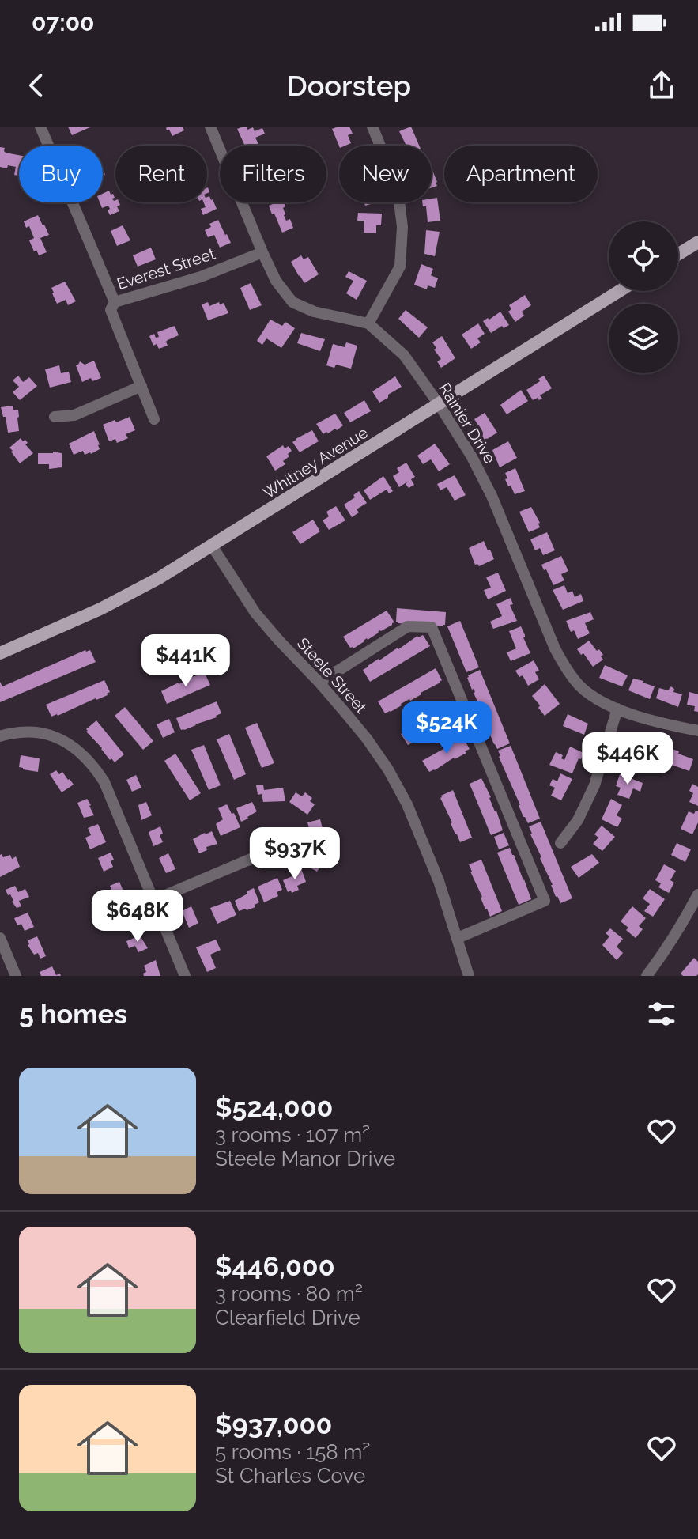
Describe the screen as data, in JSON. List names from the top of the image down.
{
  "streets": {
    "main road": ["Whitney Avenue"],
    "street": ["Everest Street", "Rainier Drive", "Steele Street"]
  },
  "crossings": [
    ["Everest Street", "Rainier Drive"],
    ["Rainier Drive", "Whitney Avenue"],
    ["Whitney Avenue", "Steele Street"]
  ],
  "page": {
    "status": "07:00",
    "header": "Doorstep",
    "chip": [
      "Buy",
      "Rent",
      "Filters",
      "New",
      "Apartment"
    ],
    "price": [
      "$441K",
      "$524K",
      "$446K",
      "$937K",
      "$648K"
    ],
    "heading": "5 homes",
    "list": [
      {
        "name": "$524,000",
        "note": "3 rooms · 107 m² · Steele Manor Drive"
      },
      {
        "name": "$446,000",
        "note": "3 rooms · 80 m² · Clearfield Drive"
      },
      {
        "name": "$937,000",
        "note": "5 rooms · 158 m² · St Charles Cove"
      }
    ]
  }
}
